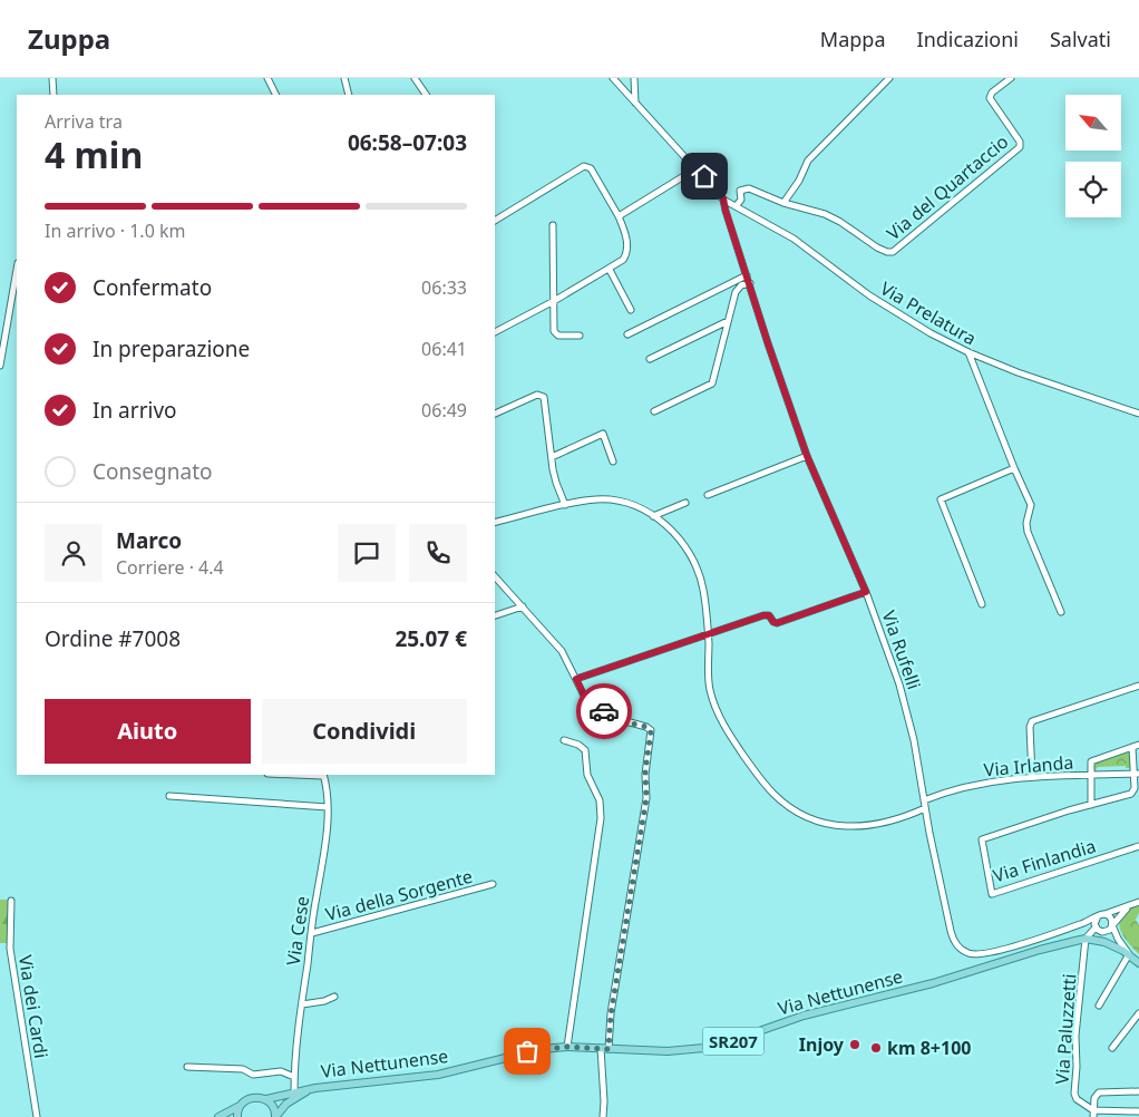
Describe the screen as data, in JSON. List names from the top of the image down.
{
  "streets": {
    "main road": ["Via Nettunense", "SR207"],
    "street": [
      "Via del Quartaccio",
      "Via Prelatura",
      "Via Rufelli",
      "Via Irlanda",
      "Via Finlandia",
      "Via della Sorgente",
      "Via Cese",
      "Via dei Cardi",
      "Via Paluzzetti"
    ]
  },
  "crossings": [
    ["Via del Quartaccio", "Via Prelatura"],
    ["Via Prelatura", "Via Rufelli"],
    ["Via Rufelli", "Via Irlanda"],
    ["Via Irlanda", "Via Finlandia"],
    ["Via della Sorgente", "Via Cese"],
    ["Via Cese", "Via Nettunense"],
    ["Via Nettunense", "Via Paluzzetti"]
  ],
  "places": ["Injoy", "km 8+100"],
  "north": "top left",
  "page": {
    "header": "Zuppa",
    "nav": ["Mappa", "Indicazioni", "Salvati"],
    "heading": ["4 min", "Arriva tra", "06:58–07:03"],
    "panel": [
      "Marco",
      "Corriere · 4.4",
      "Ordine #7008",
      "25.07 €"
    ],
    "bar": "In arrivo · 1.0 km",
    "list": [
      ["Confermato", "06:33"],
      ["In preparazione", "06:41"],
      ["In arrivo", "06:49"],
      "Consegnato"
    ],
    "buttons": ["Aiuto", "Condividi"]
  }
}
